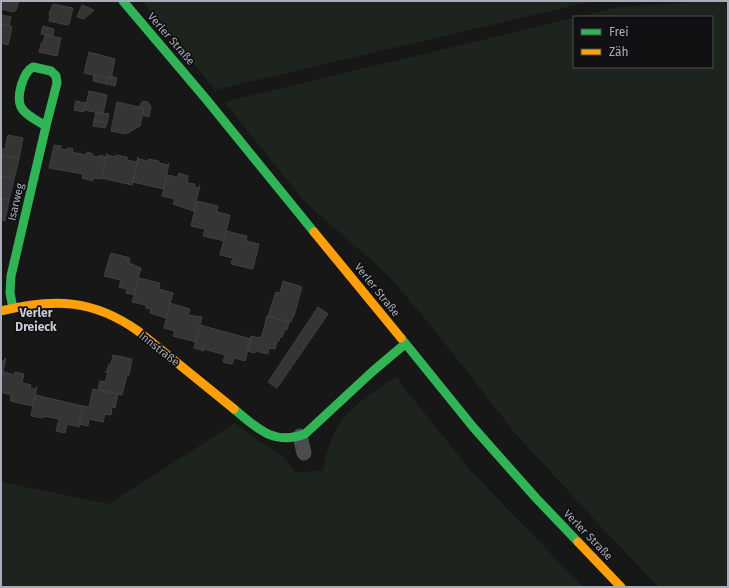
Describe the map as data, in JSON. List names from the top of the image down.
{
  "streets": {
    "street": ["Verler Straße", "Isarweg", "Innstraße"]
  },
  "crossings": [
    ["Isarweg", "Innstraße"]
  ],
  "districts": ["Verler Dreieck"],
  "legend": ["Frei", "Zäh"]
}
